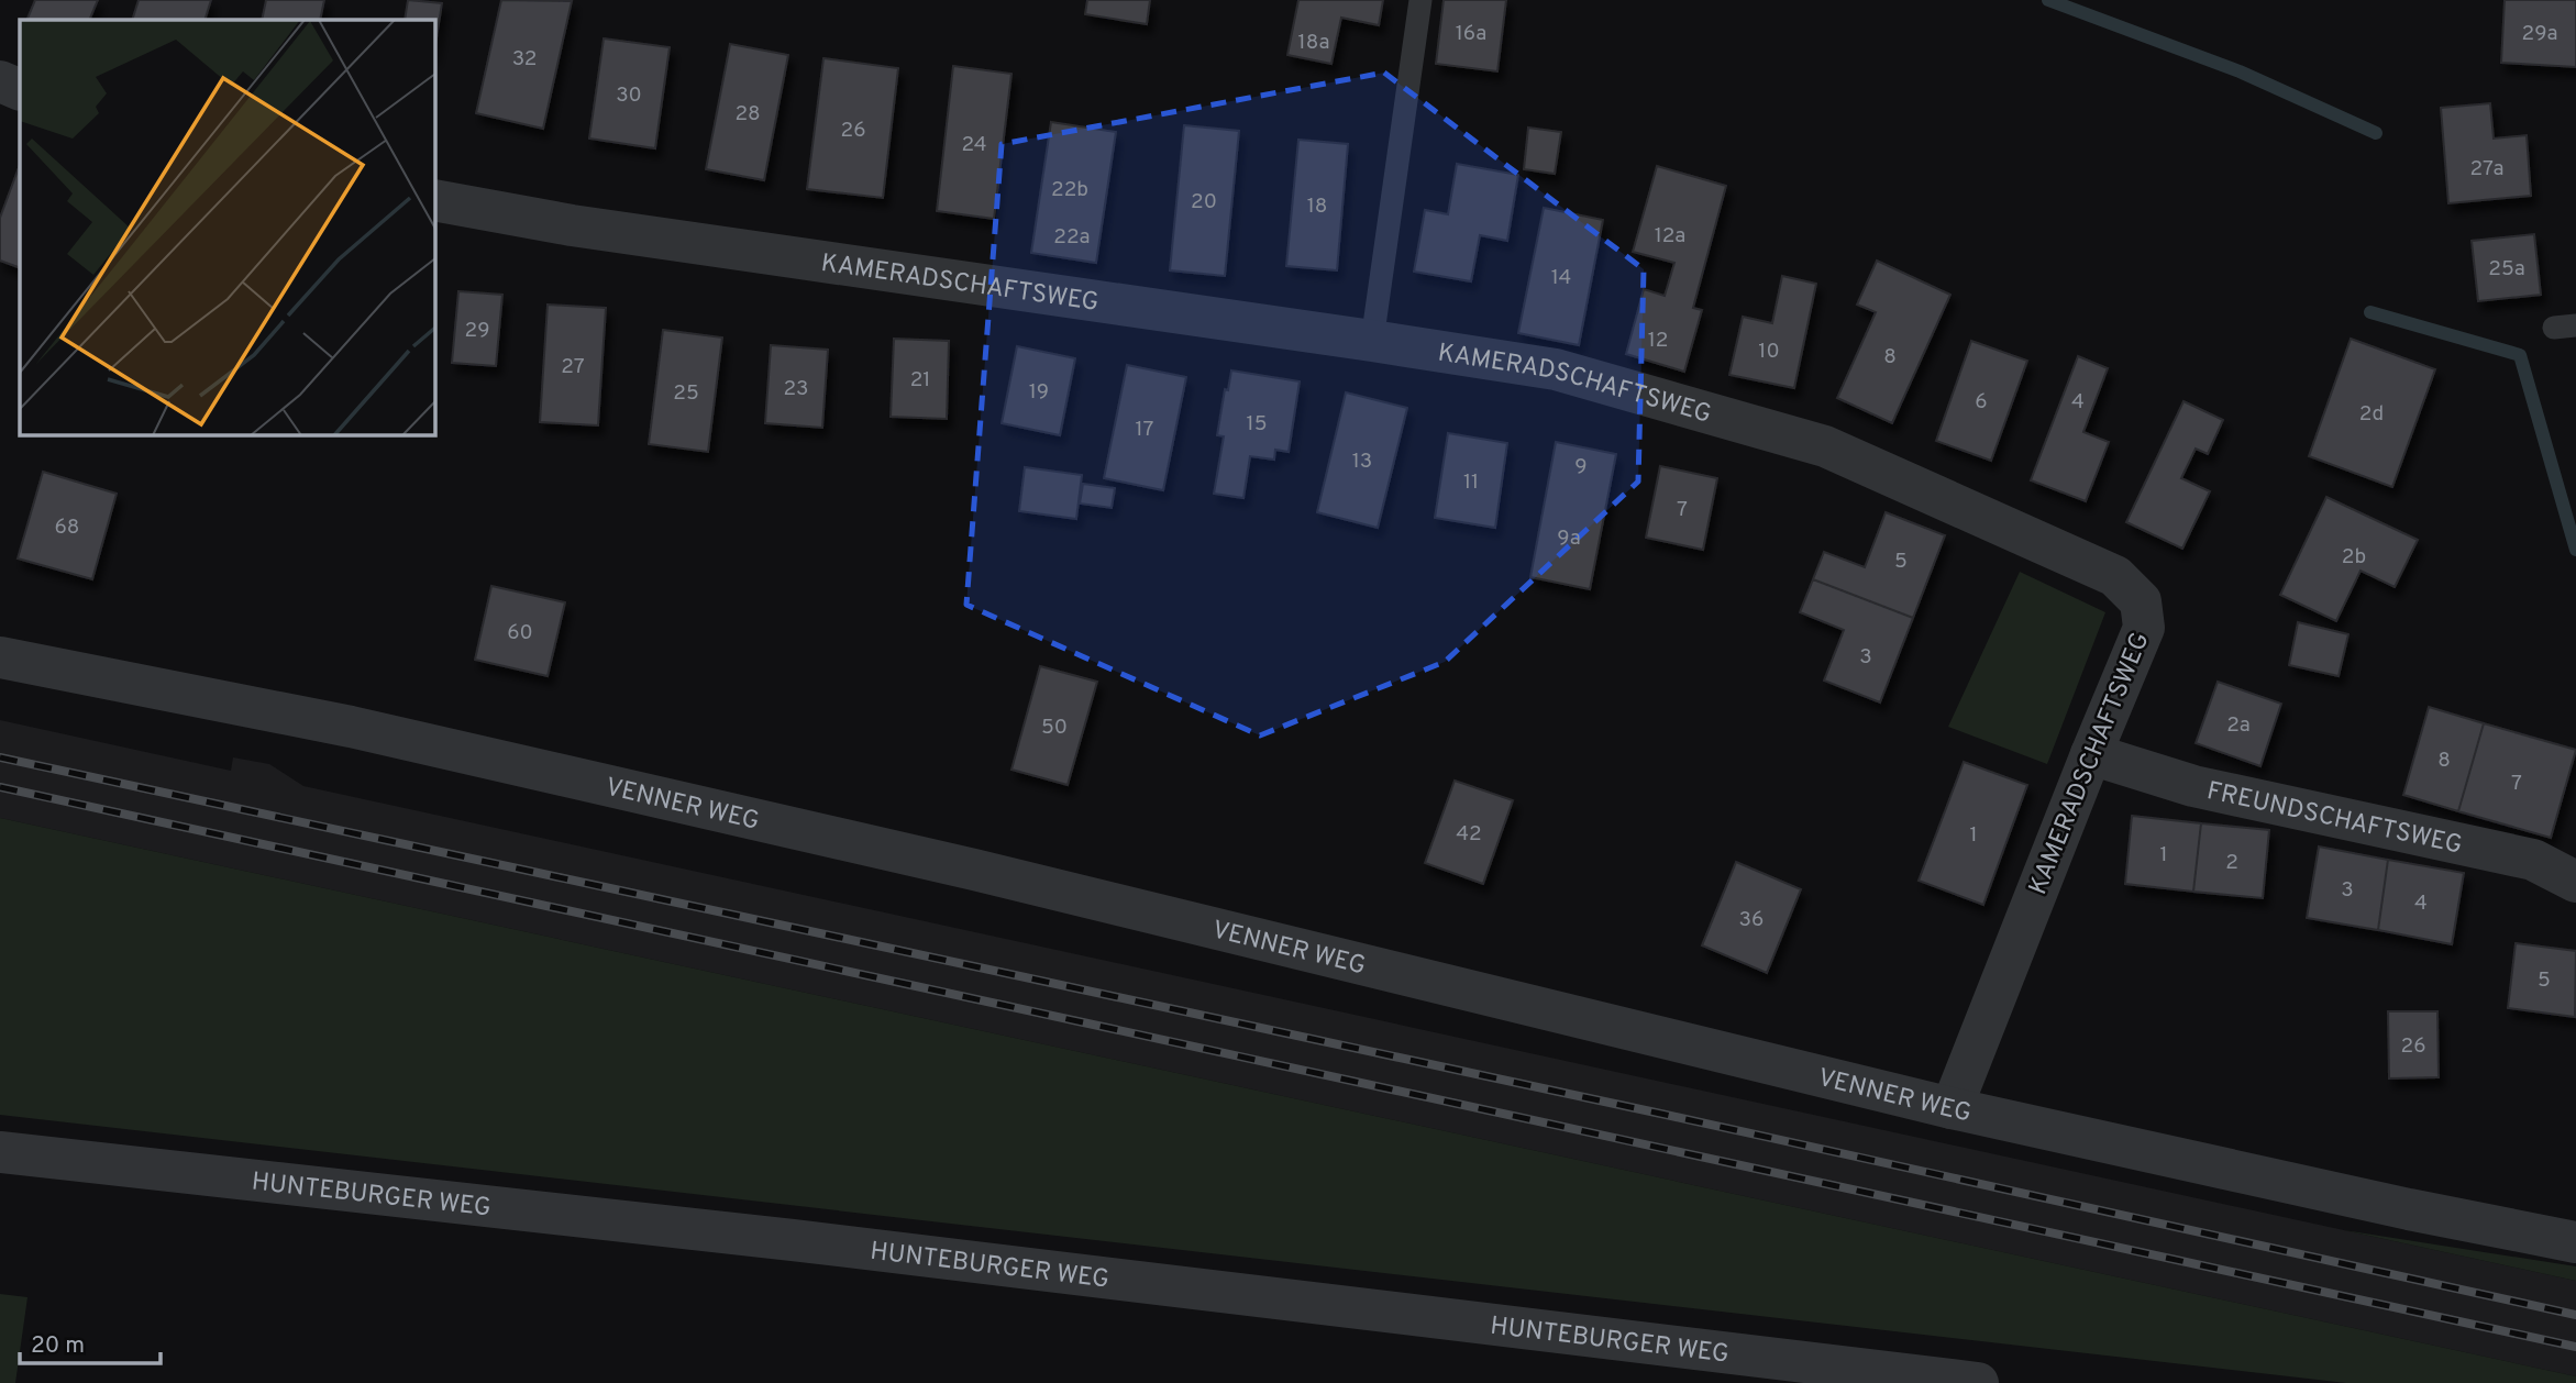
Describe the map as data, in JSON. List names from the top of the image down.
{
  "streets": {
    "street": [
      "KAMERADSCHAFTSWEG",
      "VENNER WEG",
      "FREUNDSCHAFTSWEG",
      "HUNTEBURGER WEG"
    ]
  },
  "crossings": [
    ["KAMERADSCHAFTSWEG", "VENNER WEG"],
    ["KAMERADSCHAFTSWEG", "FREUNDSCHAFTSWEG"]
  ],
  "house_numbers": [
    "16a",
    "29a",
    "18a",
    "32",
    "30",
    "28",
    "26",
    "24",
    "27a",
    "22b",
    "20",
    "18",
    "12a",
    "22a",
    "25a",
    "14",
    "29",
    "12",
    "10",
    "8",
    "27",
    "21",
    "23",
    "19",
    "25",
    "6",
    "4",
    "2d",
    "15",
    "17",
    "13",
    "9",
    "11",
    "7",
    "68",
    "9a",
    "2b",
    "5",
    "60",
    "3",
    "2a",
    "50",
    "8",
    "7",
    "42",
    "1",
    "1",
    "2",
    "3",
    "4",
    "36",
    "5",
    "26"
  ],
  "scale_bar": "20 m"
}
